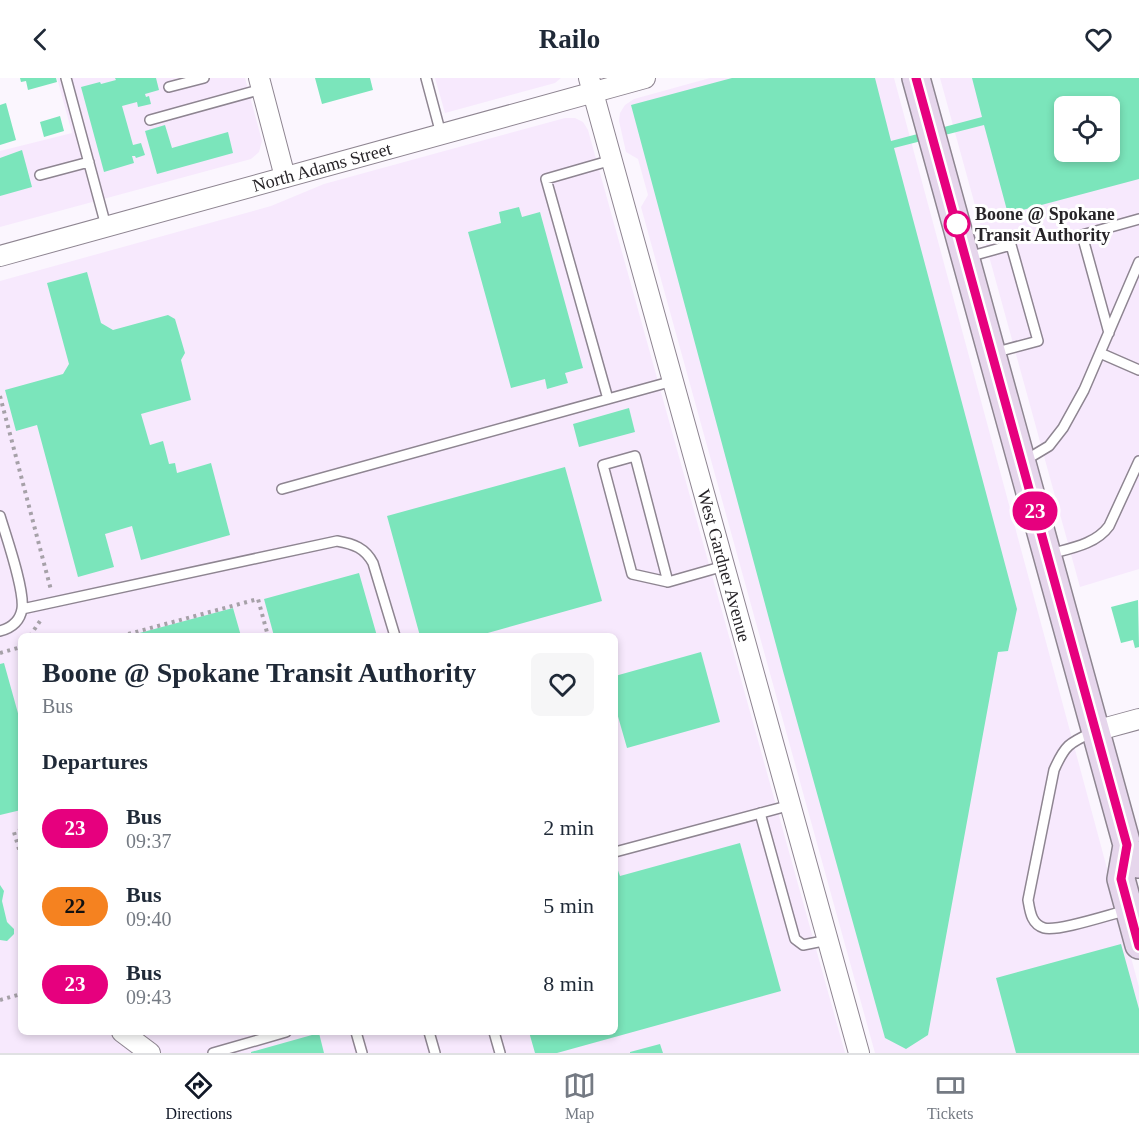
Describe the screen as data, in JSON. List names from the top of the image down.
{
  "streets": {
    "street": ["North Adams Street", "West Gardner Avenue"]
  },
  "crossings": [
    ["North Adams Street", "West Gardner Avenue"]
  ],
  "places": ["Boone @ Spokane Transit Authority"],
  "lines": ["bus line 23"],
  "page": {
    "header": "Railo",
    "on_map": "23",
    "heading": [
      ["Boone @ Spokane Transit Authority", "Bus"],
      "Departures"
    ],
    "list": [
      {
        "mark": "23",
        "name": "Bus",
        "note": "09:37",
        "value": "2 min"
      },
      {
        "mark": "22",
        "name": "Bus",
        "note": "09:40",
        "value": "5 min"
      },
      {
        "mark": "23",
        "name": "Bus",
        "note": "09:43",
        "value": "8 min"
      }
    ],
    "tabs": ["Directions", "Map", "Tickets"]
  }
}
